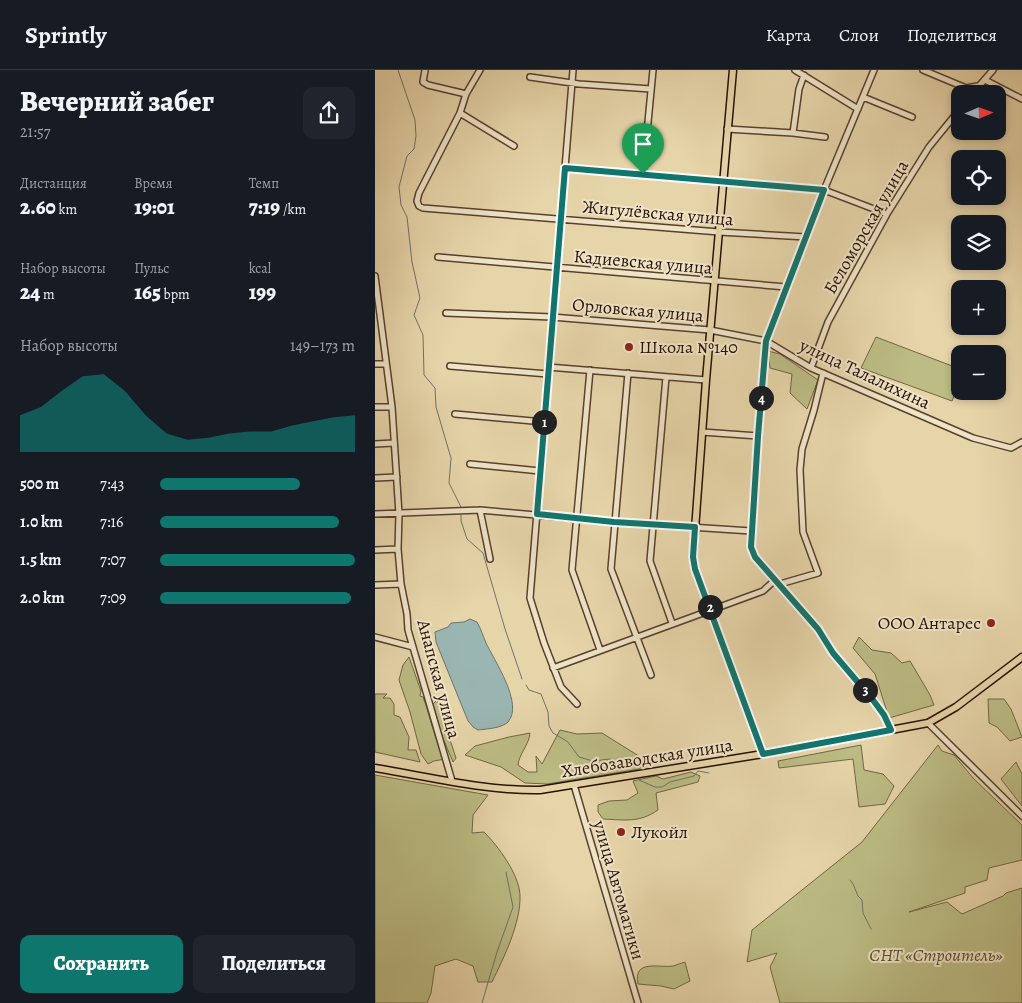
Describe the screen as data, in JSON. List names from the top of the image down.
{
  "streets": {
    "main road": ["Хлебозаводская улица"],
    "street": [
      "Жигулёвская улица",
      "Беломорская улица",
      "Кадиевская улица",
      "Орловская улица",
      "улица Талалихина",
      "Анапская улица",
      "улица Автоматики"
    ]
  },
  "crossings": [
    ["Беломорская улица", "улица Талалихина"],
    ["Орловская улица", "улица Талалихина"],
    ["Анапская улица", "Хлебозаводская улица"],
    ["Хлебозаводская улица", "улица Автоматики"]
  ],
  "parks": ["СНТ «Строитель»"],
  "places": ["Школа №140", "ООО Антарес", "Лукойл"],
  "north": "right",
  "page": {
    "header": "Sprintly",
    "nav": ["Карта", "Слои", "Поделиться"],
    "heading": ["Вечерний забег", "21:57"],
    "map_buttons": ["+", "−"],
    "stats": [
      ["Дистанция", "2.60 km"],
      ["Время", "19:01"],
      ["Темп", "7:19 /km"],
      ["Набор высоты", "24 m"],
      ["Пульс", "165 bpm"],
      ["kcal", "199"]
    ],
    "chart": ["Набор высоты", "149–173 m"],
    "pins": [
      "4",
      "1",
      "2",
      "3"
    ],
    "list": [
      {
        "name": "500 m",
        "note": "7:43"
      },
      {
        "name": "1.0 km",
        "note": "7:16"
      },
      {
        "name": "1.5 km",
        "note": "7:07"
      },
      {
        "name": "2.0 km",
        "note": "7:09"
      }
    ],
    "buttons": ["Сохранить", "Поделиться"]
  }
}
